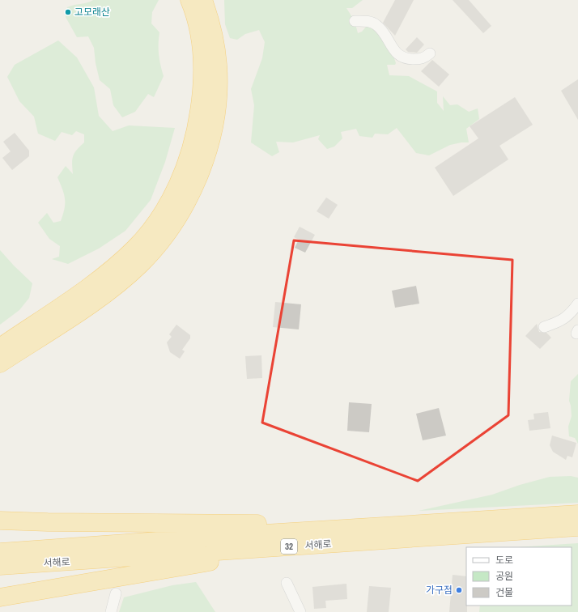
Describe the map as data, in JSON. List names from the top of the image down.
{
  "streets": {
    "highway": ["서해로", "32"]
  },
  "places": ["고모래산", "가구점"],
  "legend": ["도로", "공원", "건물"]
}
